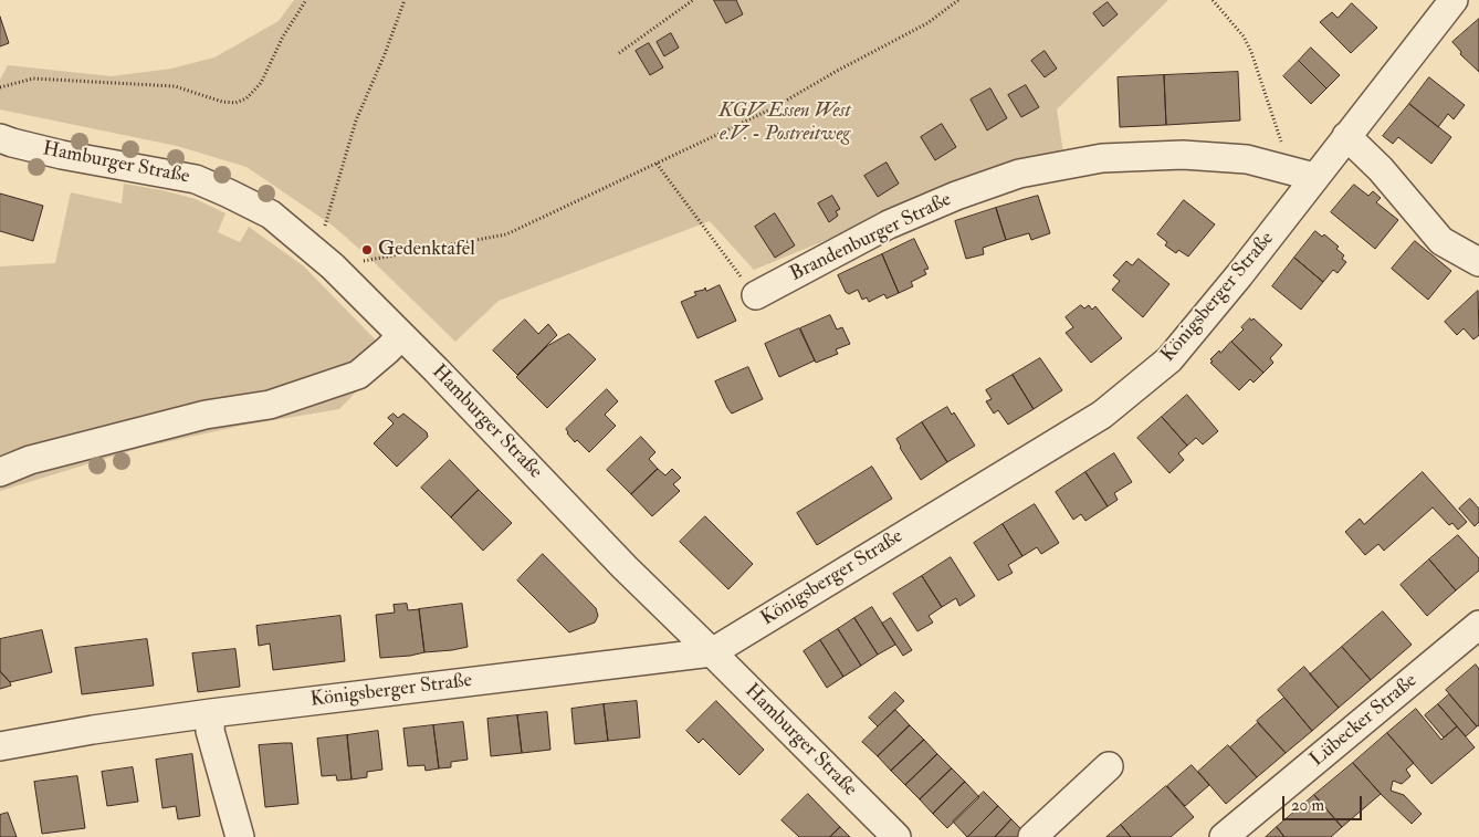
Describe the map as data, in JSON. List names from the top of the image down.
{
  "streets": {
    "street": [
      "Hamburger Straße",
      "Brandenburger Straße",
      "Königsberger Straße",
      "Lübecker Straße"
    ]
  },
  "crossings": [
    ["Hamburger Straße", "Königsberger Straße"],
    ["Brandenburger Straße", "Königsberger Straße"]
  ],
  "parks": ["KGV Essen West e.V. - Postreitweg"],
  "places": ["Gedenktafel"],
  "scale_bar": "20 m"
}
